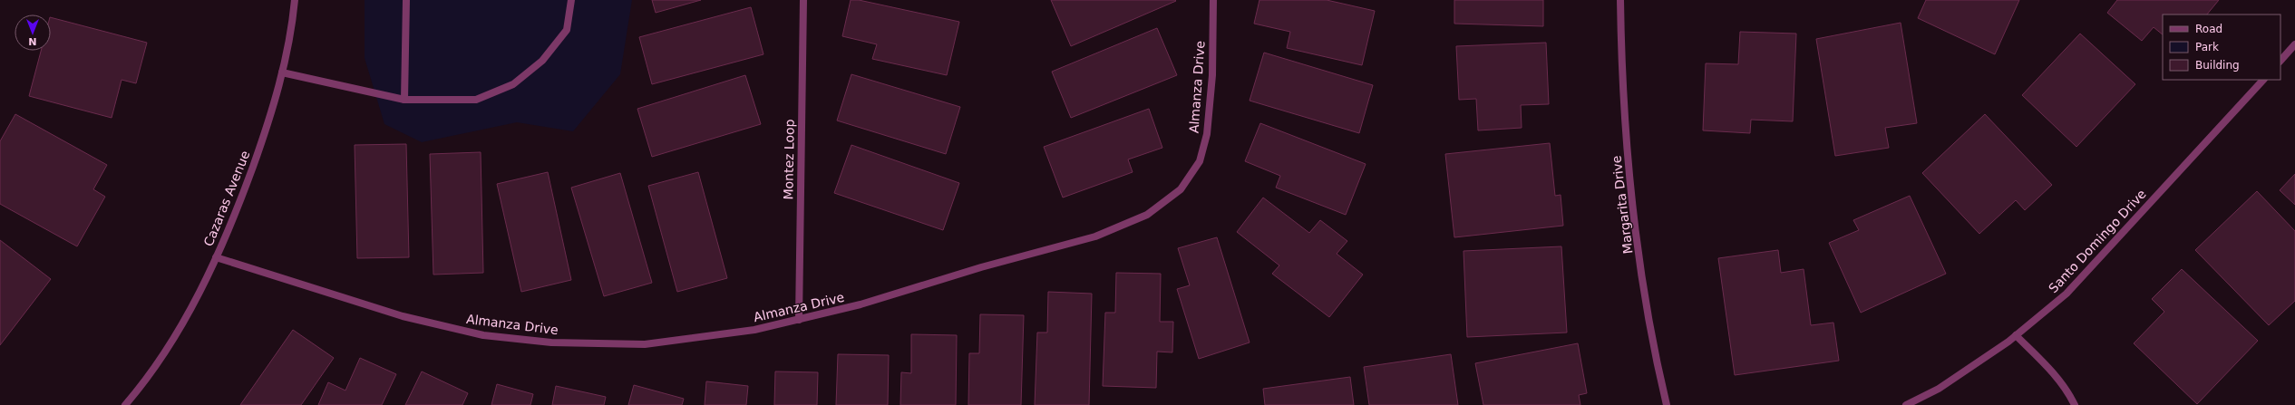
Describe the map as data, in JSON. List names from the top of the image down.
{
  "streets": {
    "street": [
      "Almanza Drive",
      "Montez Loop",
      "Cazaras Avenue",
      "Margarita Drive",
      "Santo Domingo Drive"
    ]
  },
  "crossings": [
    ["Almanza Drive", "Montez Loop"],
    ["Almanza Drive", "Cazaras Avenue"]
  ],
  "legend": ["Road", "Park", "Building"],
  "north": "bottom"
}
